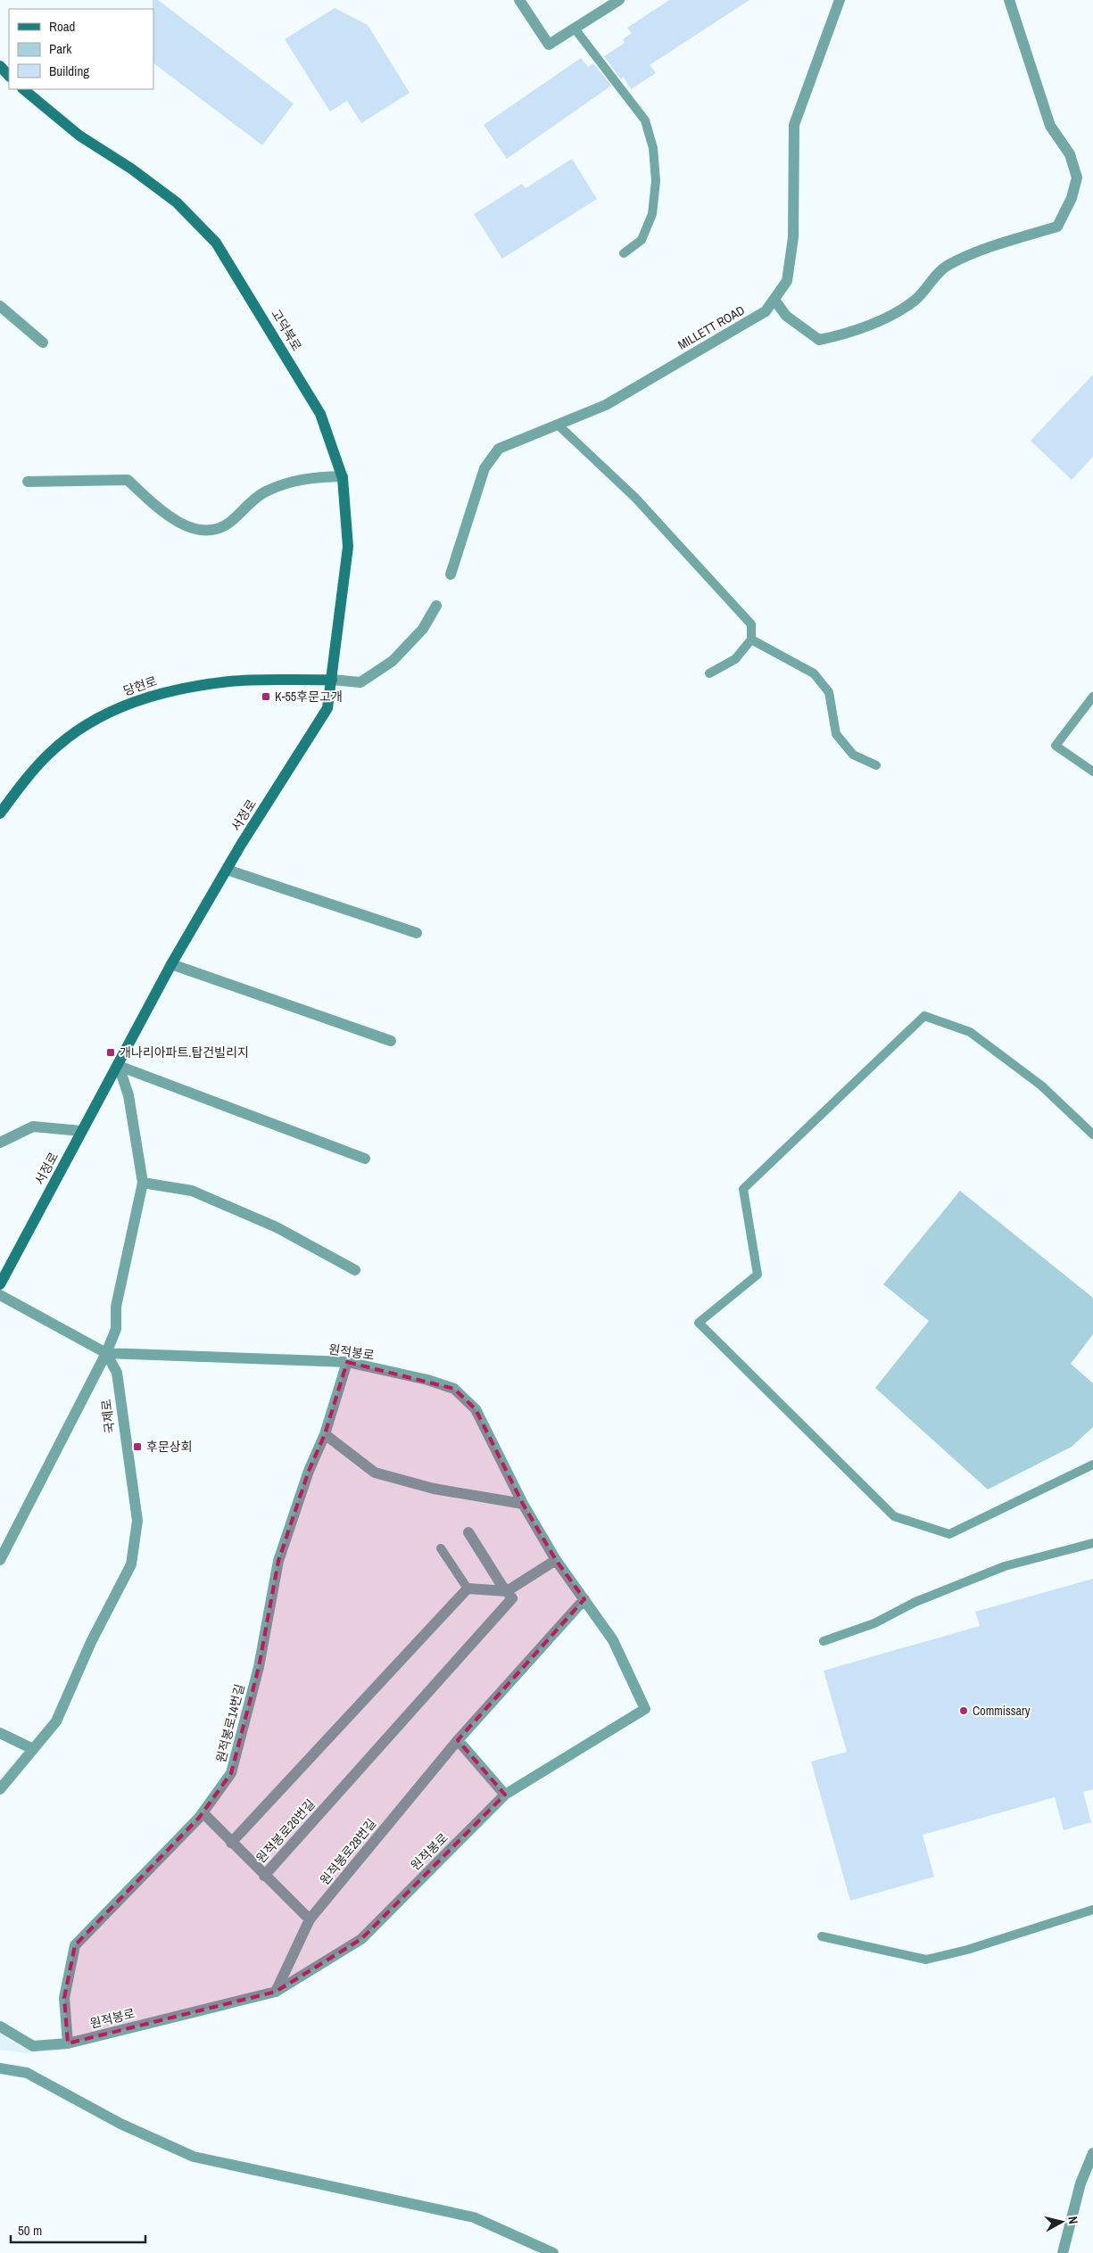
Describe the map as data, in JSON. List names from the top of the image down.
{
  "streets": {
    "street": [
      "MILLETT ROAD",
      "고덕북로",
      "당현로",
      "서정로",
      "원적봉로",
      "국제로",
      "원적봉로14번길",
      "원적봉로26번길",
      "원적봉로28번길"
    ]
  },
  "crossings": [
    ["고덕북로", "당현로"],
    ["고덕북로", "서정로"],
    ["당현로", "서정로"],
    ["원적봉로", "국제로"],
    ["원적봉로", "원적봉로14번길"],
    ["원적봉로", "원적봉로28번길"],
    ["원적봉로14번길", "원적봉로26번길"]
  ],
  "places": {
    "transit": ["K-55후문고개", "개나리아파트.탑건빌리지", "후문상회"],
    "other": ["Commissary"]
  },
  "legend": ["Road", "Park", "Building"],
  "scale_bar": "50 m",
  "north": "right"
}
